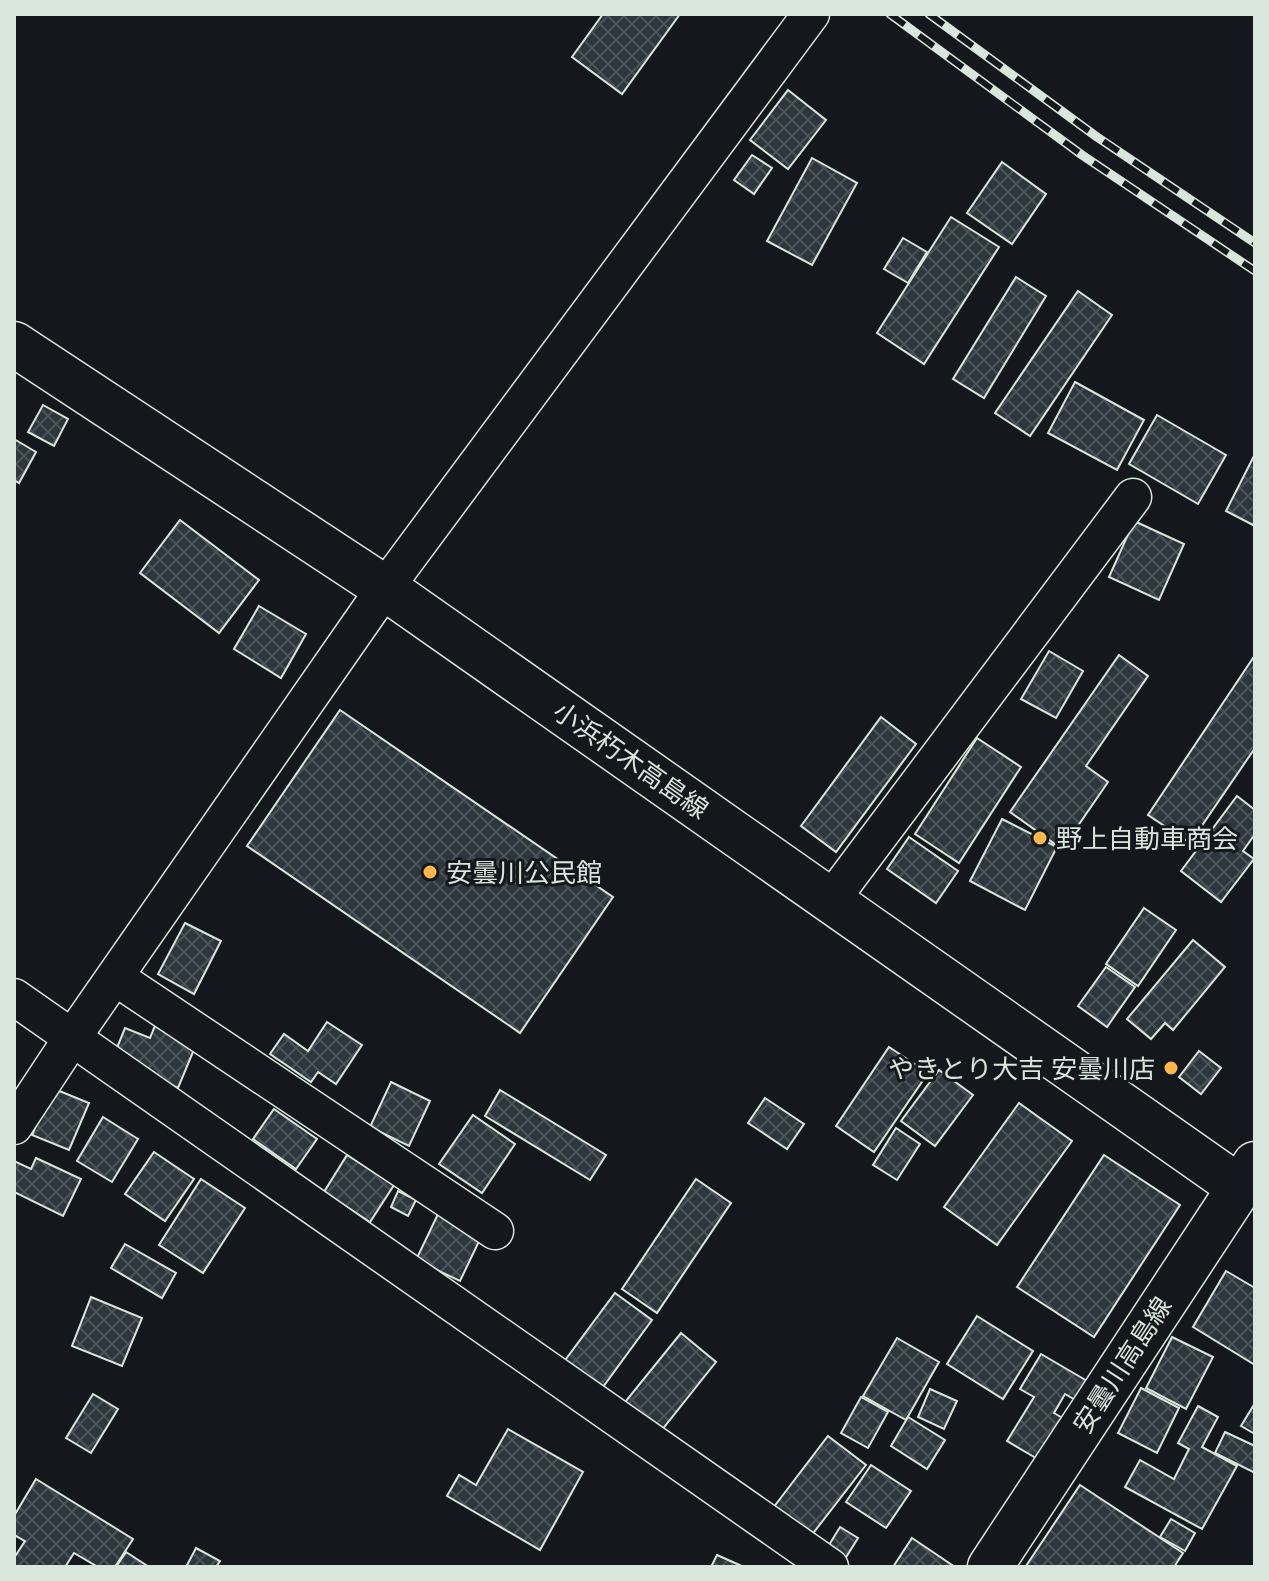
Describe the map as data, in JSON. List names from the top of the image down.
{
  "streets": {
    "main road": ["小浜朽木高島線", "安曇川高島線"]
  },
  "crossings": [
    ["小浜朽木高島線", "安曇川高島線"]
  ],
  "places": ["野上自動車商会", "安曇川公民館", "やきとり大吉 安曇川店"]
}
